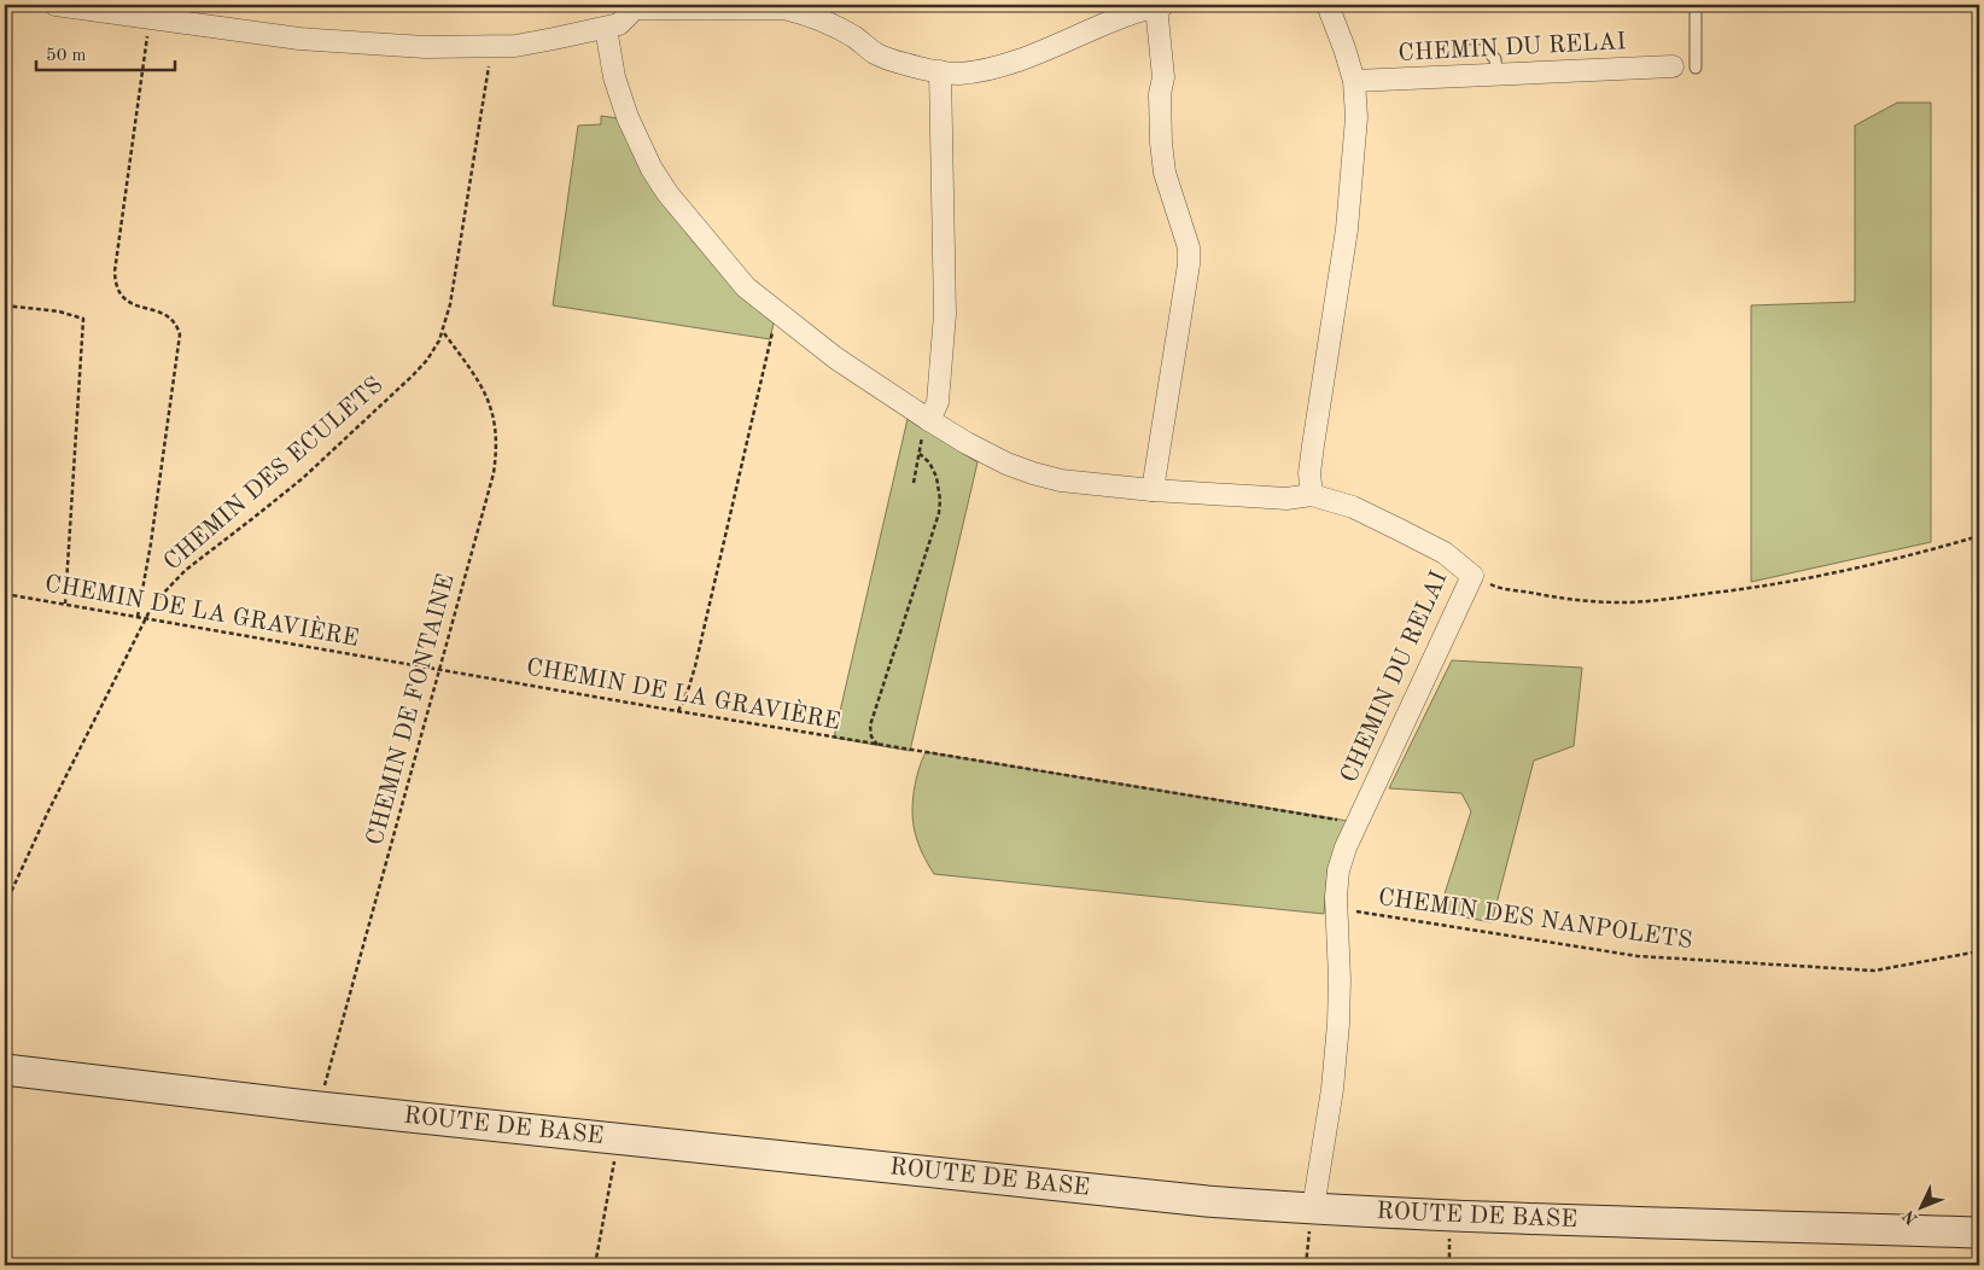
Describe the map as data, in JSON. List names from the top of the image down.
{
  "streets": {
    "main road": ["ROUTE DE BASE"],
    "street": ["CHEMIN DU RELAI"],
    "path": [
      "CHEMIN DES ECULETS",
      "CHEMIN DE LA GRAVIÈRE",
      "CHEMIN DE FONTAINE",
      "CHEMIN DES NANPOLETS"
    ]
  },
  "crossings": [
    ["CHEMIN DU RELAI", "CHEMIN DE LA GRAVIÈRE"],
    ["CHEMIN DU RELAI", "CHEMIN DES NANPOLETS"],
    ["CHEMIN DU RELAI", "ROUTE DE BASE"],
    ["CHEMIN DES ECULETS", "CHEMIN DE LA GRAVIÈRE"],
    ["CHEMIN DES ECULETS", "CHEMIN DE FONTAINE"],
    ["CHEMIN DE LA GRAVIÈRE", "CHEMIN DE FONTAINE"],
    ["CHEMIN DE FONTAINE", "ROUTE DE BASE"]
  ],
  "scale_bar": "50 m",
  "north": "bottom left"
}
